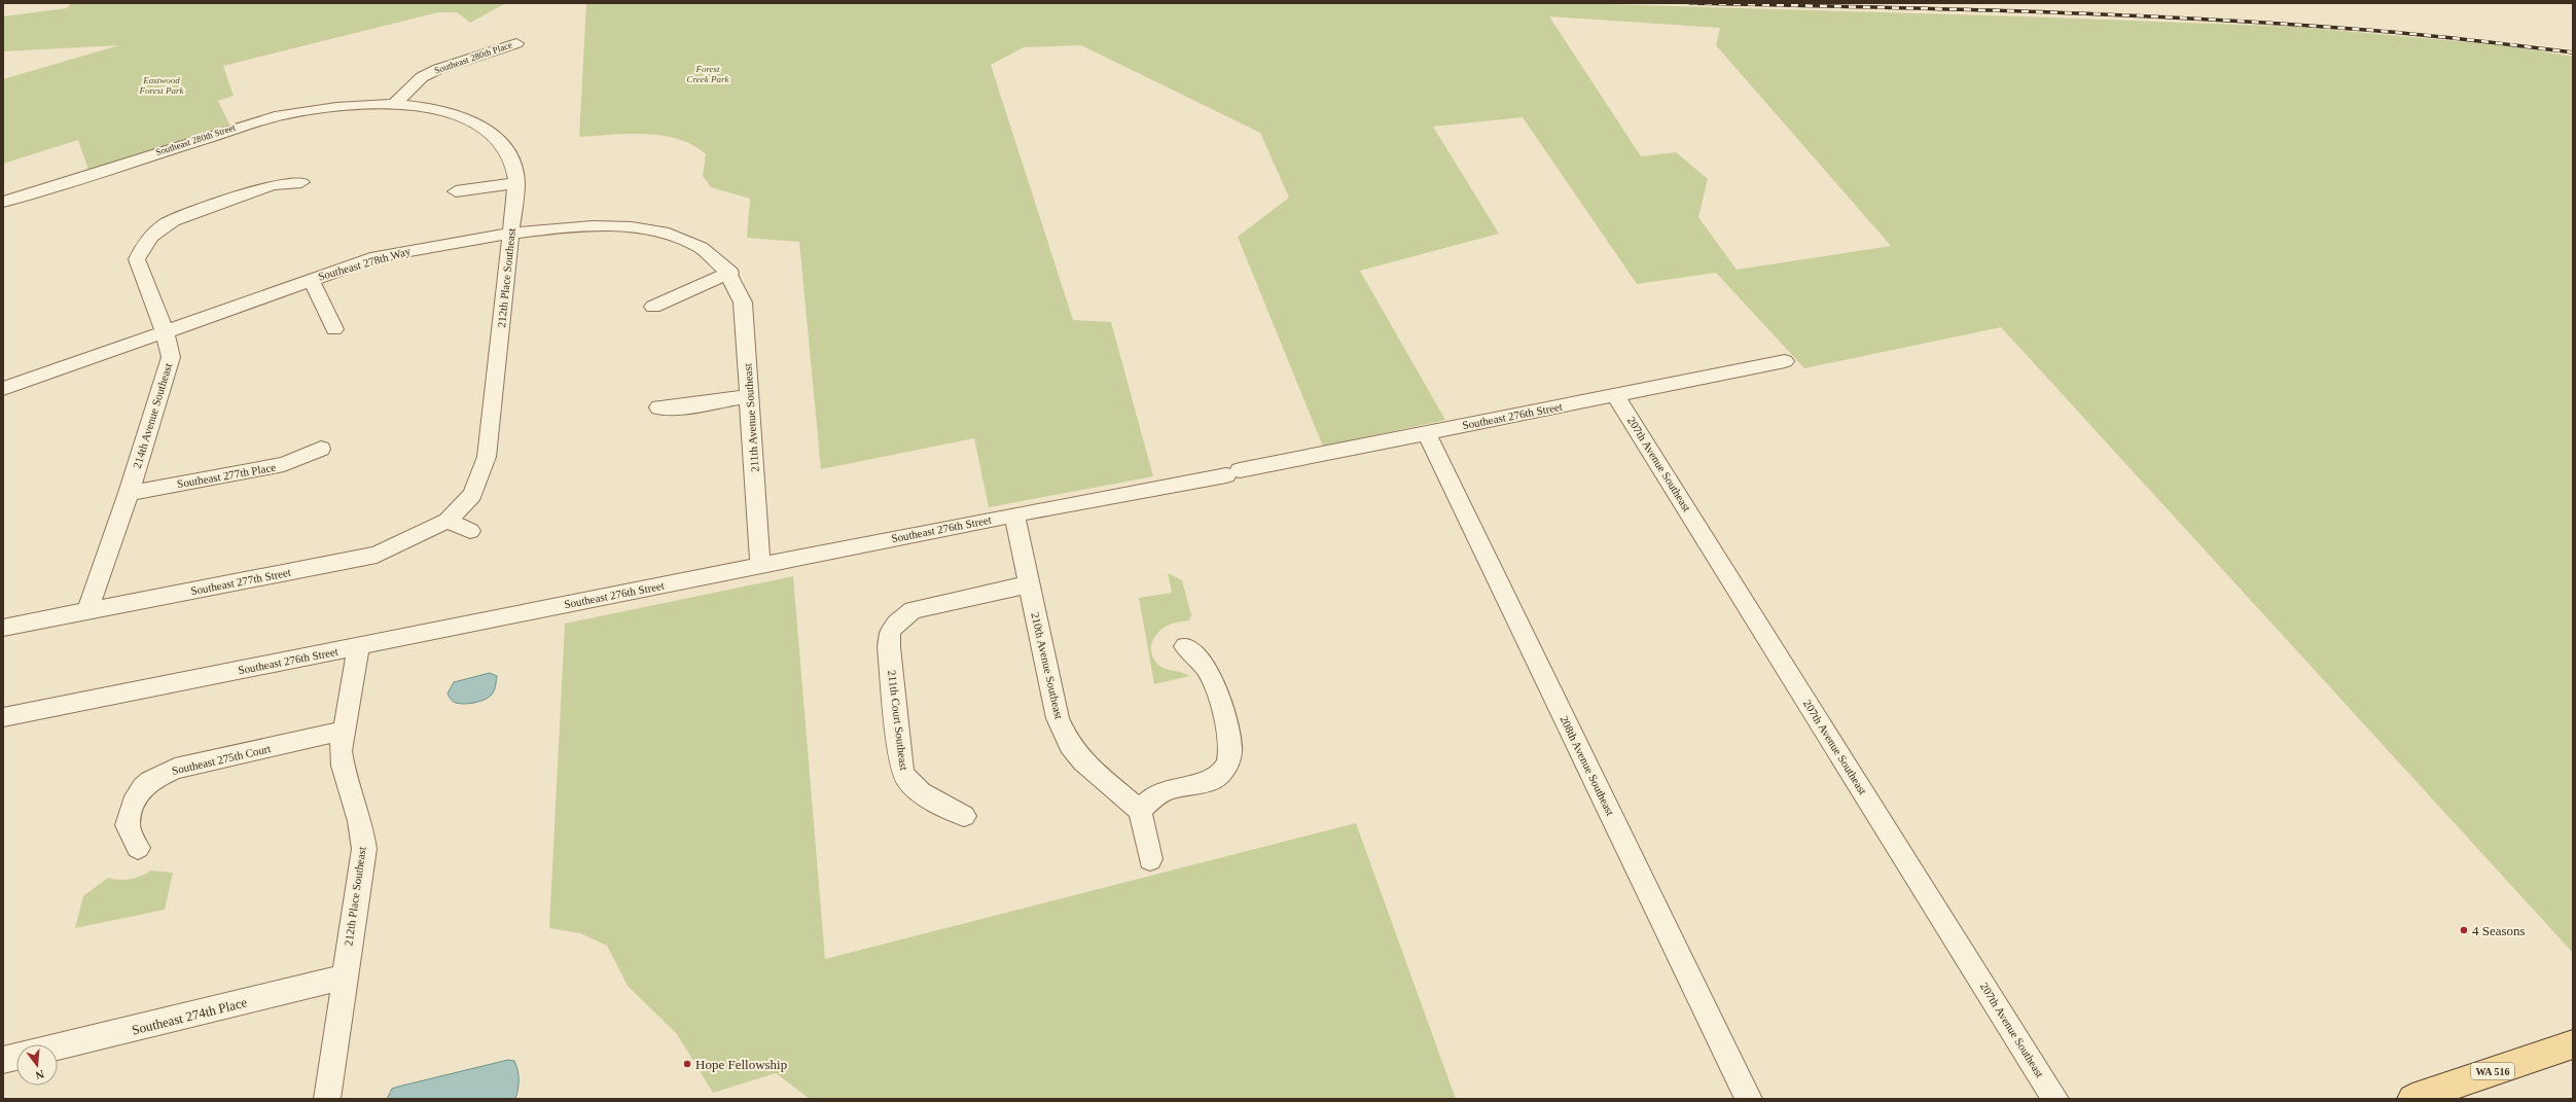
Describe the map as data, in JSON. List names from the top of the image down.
{
  "streets": {
    "main road": ["WA 516"],
    "street": [
      "Southeast 280th Place",
      "Southeast 280th Street",
      "Southeast 278th Way",
      "212th Place Southeast",
      "214th Avenue Southeast",
      "Southeast 276th Street",
      "211th Avenue Southeast",
      "207th Avenue Southeast",
      "Southeast 277th Place",
      "Southeast 277th Street",
      "210th Avenue Southeast",
      "211th Court Southeast",
      "Southeast 275th Court",
      "208th Avenue Southeast",
      "Southeast 274th Place"
    ]
  },
  "crossings": [
    ["Southeast 280th Place", "Southeast 280th Street"],
    ["Southeast 280th Place", "212th Place Southeast"],
    ["Southeast 280th Street", "212th Place Southeast"],
    ["Southeast 278th Way", "212th Place Southeast"],
    ["Southeast 278th Way", "214th Avenue Southeast"],
    ["Southeast 278th Way", "211th Avenue Southeast"],
    ["212th Place Southeast", "Southeast 276th Street"],
    ["212th Place Southeast", "Southeast 277th Street"],
    ["212th Place Southeast", "Southeast 275th Court"],
    ["212th Place Southeast", "Southeast 274th Place"],
    ["214th Avenue Southeast", "Southeast 277th Place"],
    ["214th Avenue Southeast", "Southeast 277th Street"],
    ["Southeast 276th Street", "211th Avenue Southeast"],
    ["Southeast 276th Street", "207th Avenue Southeast"],
    ["Southeast 276th Street", "210th Avenue Southeast"],
    ["Southeast 276th Street", "208th Avenue Southeast"],
    ["210th Avenue Southeast", "211th Court Southeast"]
  ],
  "parks": ["Forest Creek Park", "Eastwood Forest Park"],
  "places": ["4 Seasons", "Hope Fellowship"],
  "north": "bottom"
}
